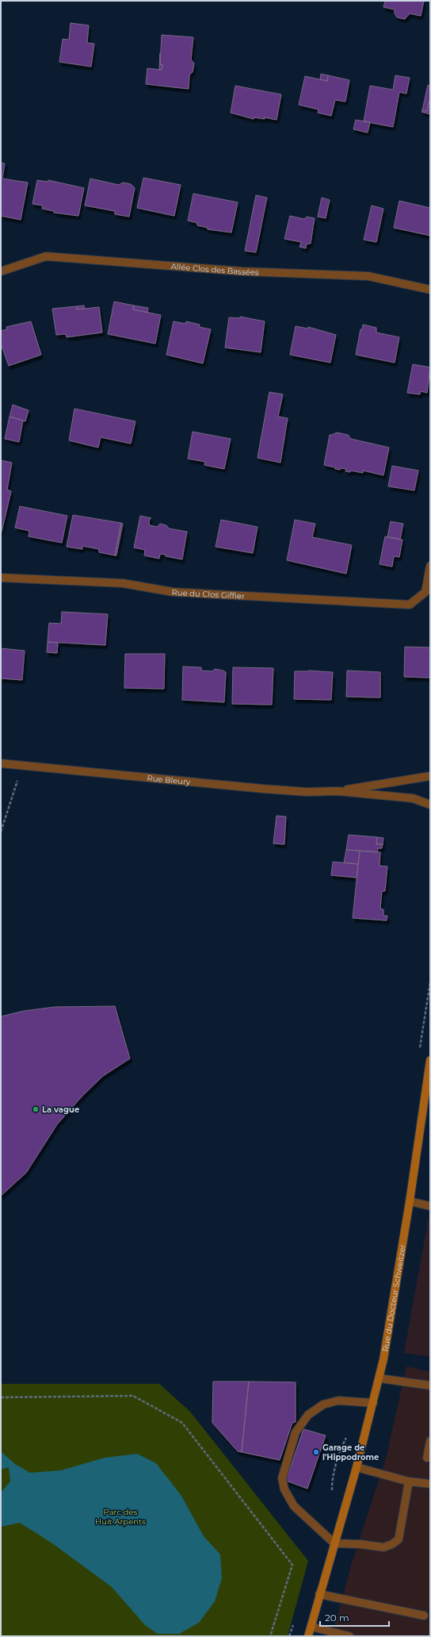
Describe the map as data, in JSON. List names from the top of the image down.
{
  "streets": {
    "main road": ["Rue du Docteur Schweitzer"],
    "street": ["Allée Clos des Bassées", "Rue du Clos Giffier", "Rue Bleury"]
  },
  "parks": ["Parc des Huit Arpents"],
  "places": ["La vague", "Garage de l'Hippodrome"],
  "scale_bar": "20 m"
}
